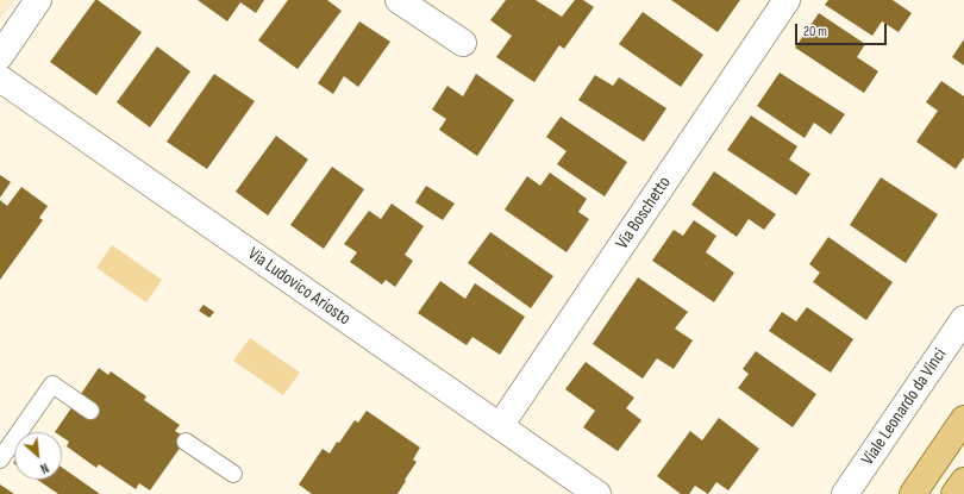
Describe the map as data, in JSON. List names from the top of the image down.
{
  "streets": {
    "street": ["Via Boschetto", "Via Ludovico Ariosto", "Viale Leonardo da Vinci"]
  },
  "crossings": [
    ["Via Boschetto", "Via Ludovico Ariosto"]
  ],
  "scale_bar": "20 m",
  "north": "bottom right"
}
